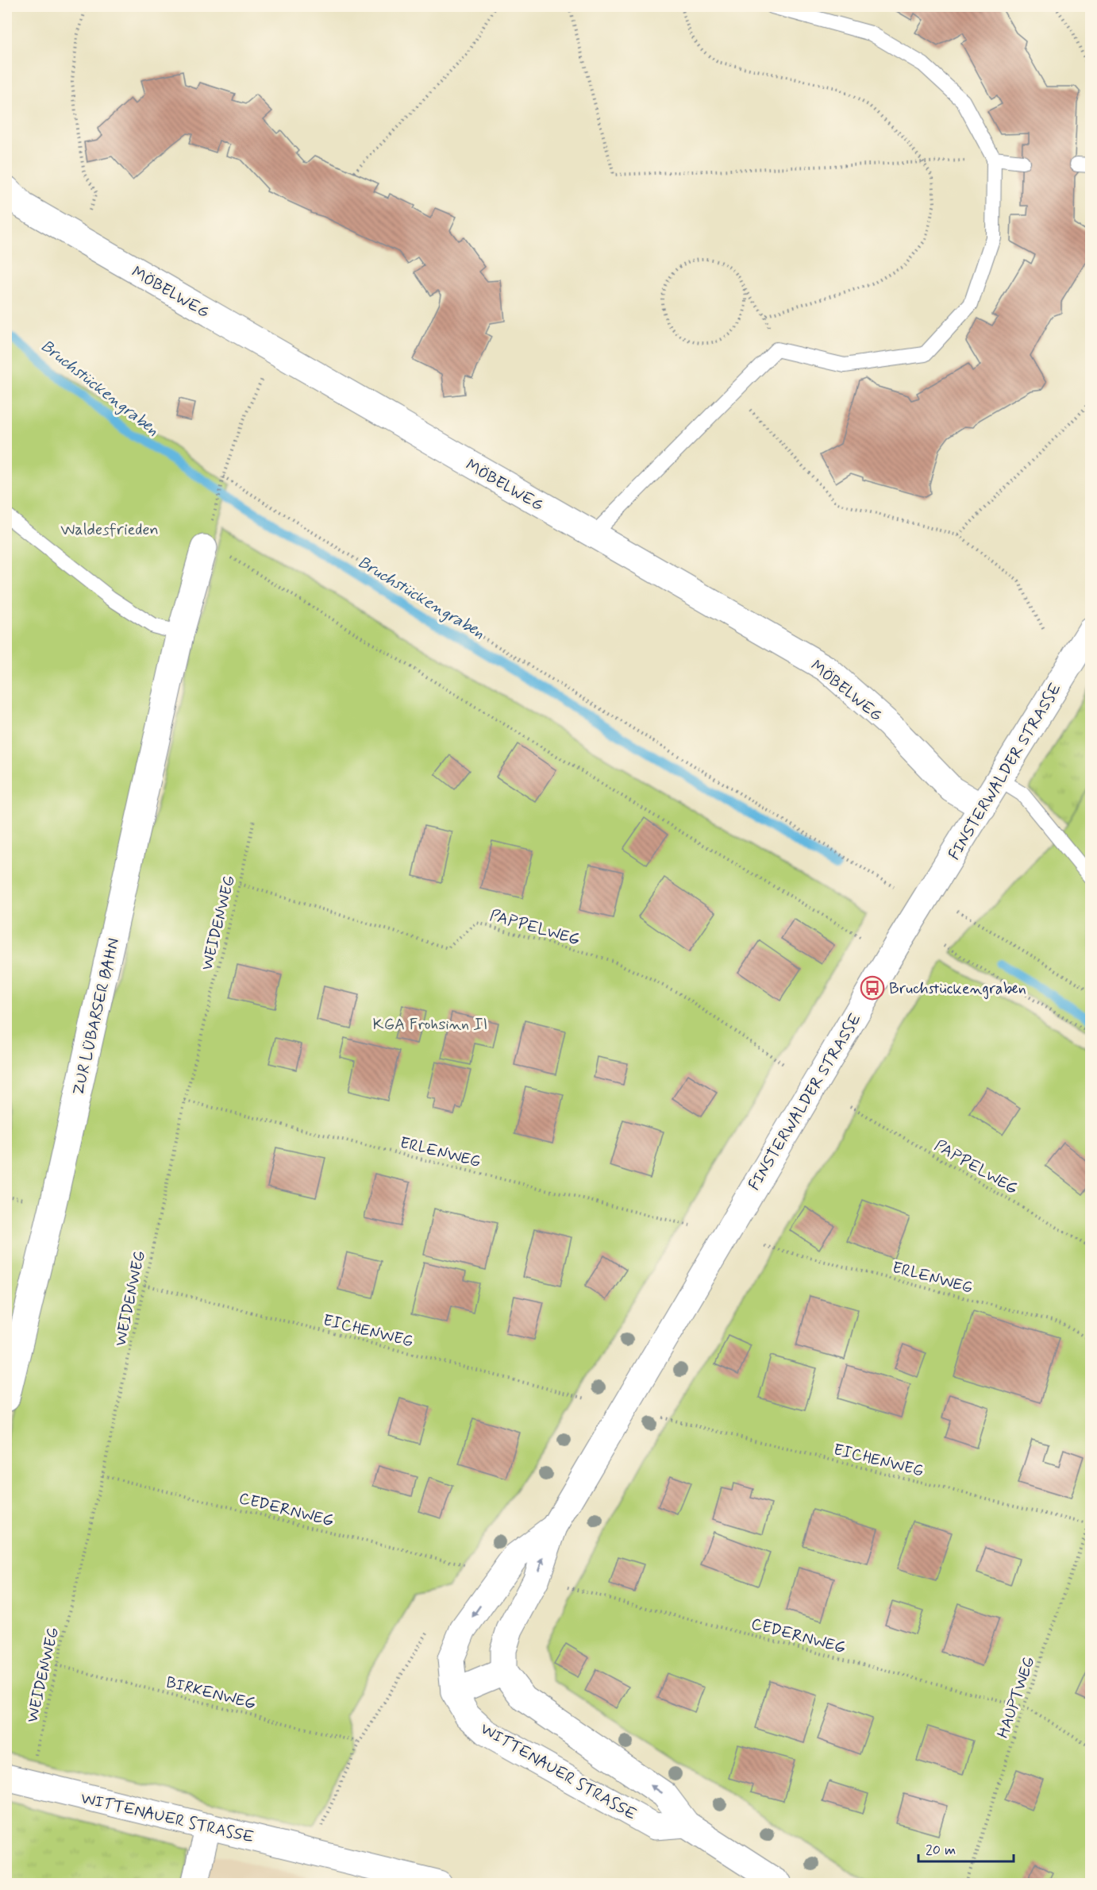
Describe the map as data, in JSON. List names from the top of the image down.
{
  "streets": {
    "street": [
      "MÖBELWEG",
      "FINSTERWALDER STRASSE",
      "ZUR LÜBARSER BAHN",
      "WITTENAUER STRASSE"
    ],
    "path": [
      "WEIDENWEG",
      "PAPPELWEG",
      "ERLENWEG",
      "EICHENWEG",
      "CEDERNWEG",
      "BIRKENWEG",
      "HAUPTWEG"
    ]
  },
  "crossings": [
    ["MÖBELWEG", "FINSTERWALDER STRASSE"],
    ["FINSTERWALDER STRASSE", "WITTENAUER STRASSE"],
    ["WEIDENWEG", "PAPPELWEG"],
    ["WEIDENWEG", "ERLENWEG"],
    ["WEIDENWEG", "EICHENWEG"],
    ["WEIDENWEG", "CEDERNWEG"],
    ["WEIDENWEG", "BIRKENWEG"],
    ["WEIDENWEG", "WITTENAUER STRASSE"],
    ["EICHENWEG", "HAUPTWEG"],
    ["CEDERNWEG", "HAUPTWEG"]
  ],
  "water": ["Bruchstückengraben"],
  "parks": ["Waldesfrieden", "KGA Frohsinn II"],
  "places": {
    "bus stop": ["Bruchstückengraben"]
  },
  "scale_bar": "20 m"
}
